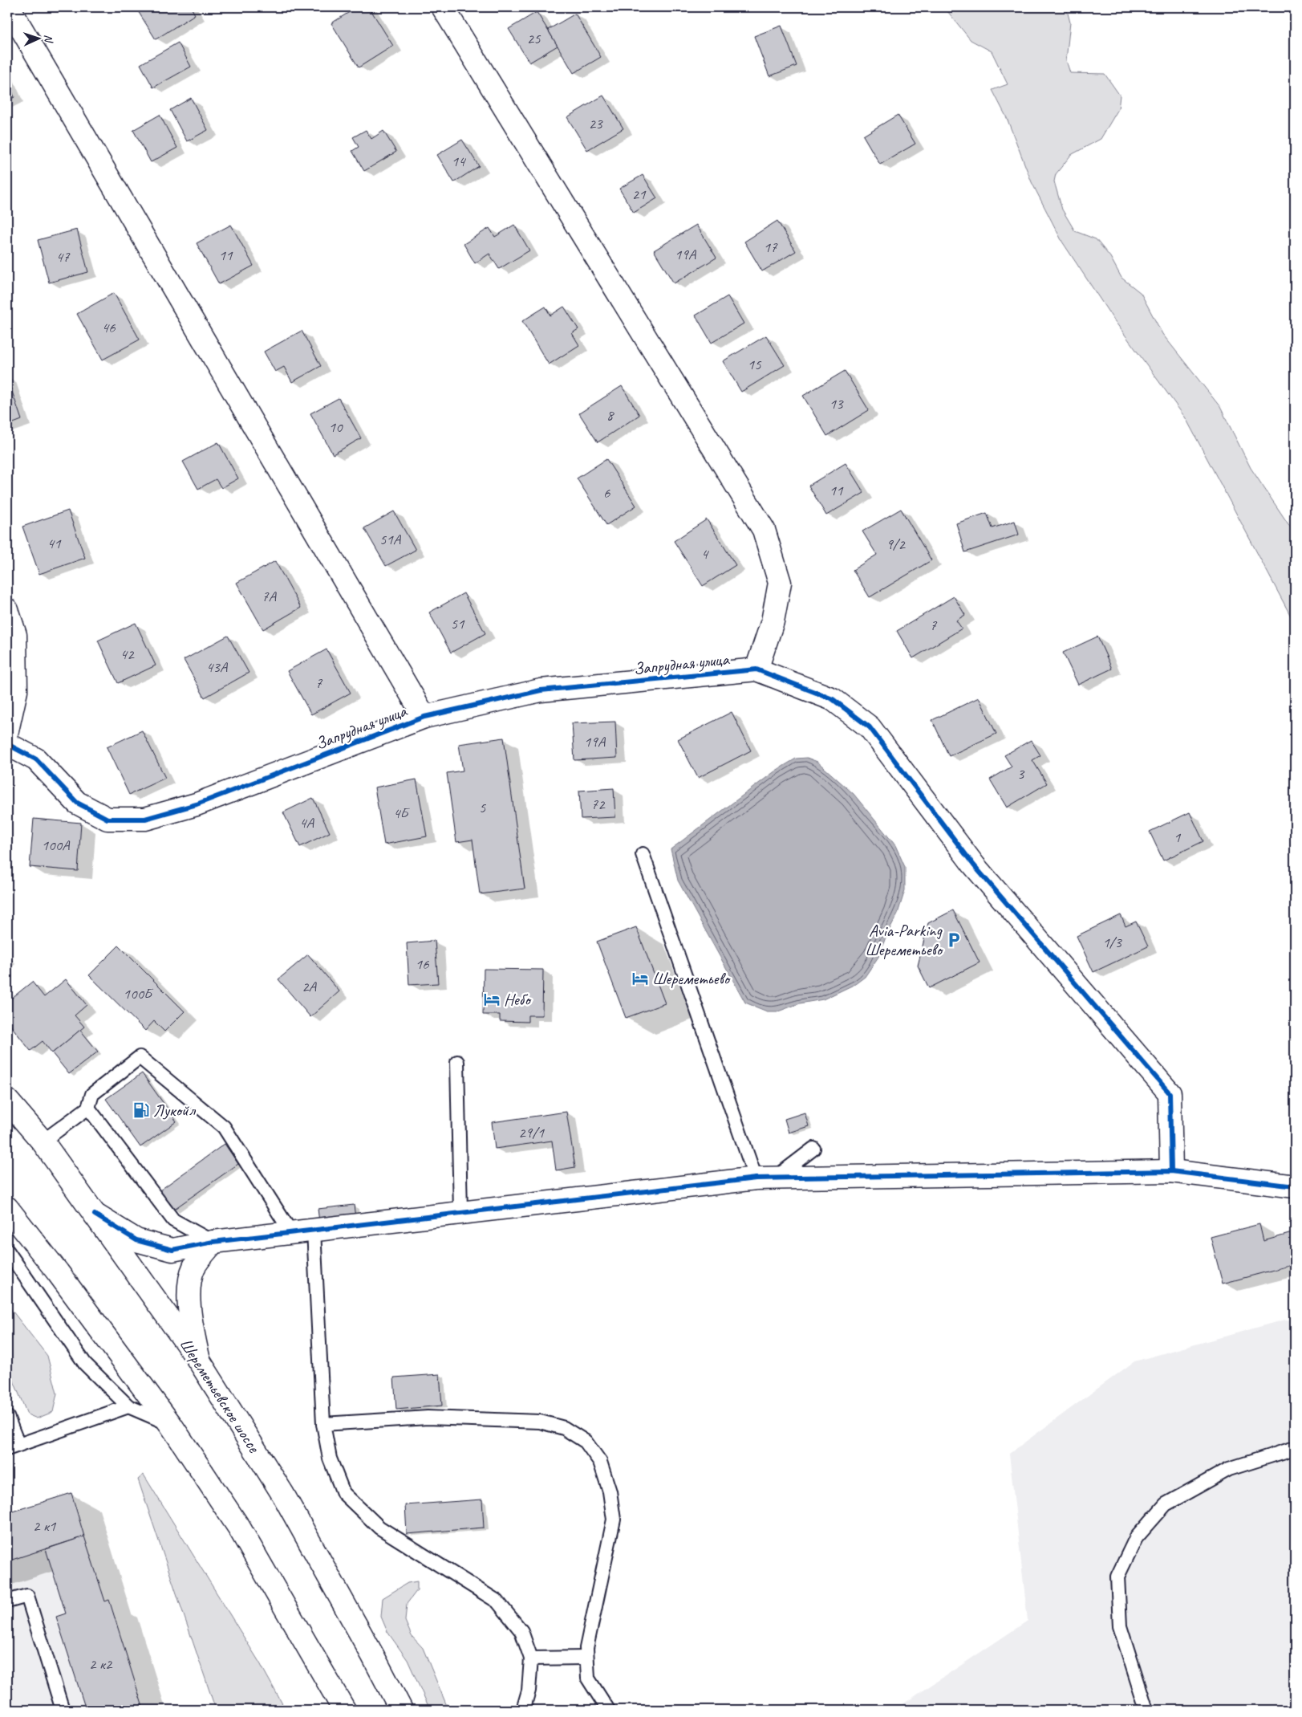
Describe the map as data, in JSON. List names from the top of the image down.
{
  "streets": {
    "street": ["Запрудная улица", "Шереметьевское шоссе"]
  },
  "places": {
    "parking": ["Avia-Parking Шереметьево"],
    "hotel": ["Шереметьево", "Небо"],
    "fuel station": ["Лукойл"]
  },
  "house_numbers": [
    "25",
    "23",
    "14",
    "21",
    "17",
    "19А",
    "11",
    "47",
    "46",
    "15",
    "13",
    "8",
    "10",
    "11",
    "6",
    "51А",
    "41",
    "9/2",
    "4",
    "7А",
    "51",
    "7",
    "42",
    "43А",
    "7",
    "19А",
    "3",
    "72",
    "5",
    "4Б",
    "4А",
    "1",
    "100А",
    "1/3",
    "16",
    "2А",
    "100Б",
    "29/1",
    "2 к1",
    "2 к2"
  ],
  "north": "right"
}
